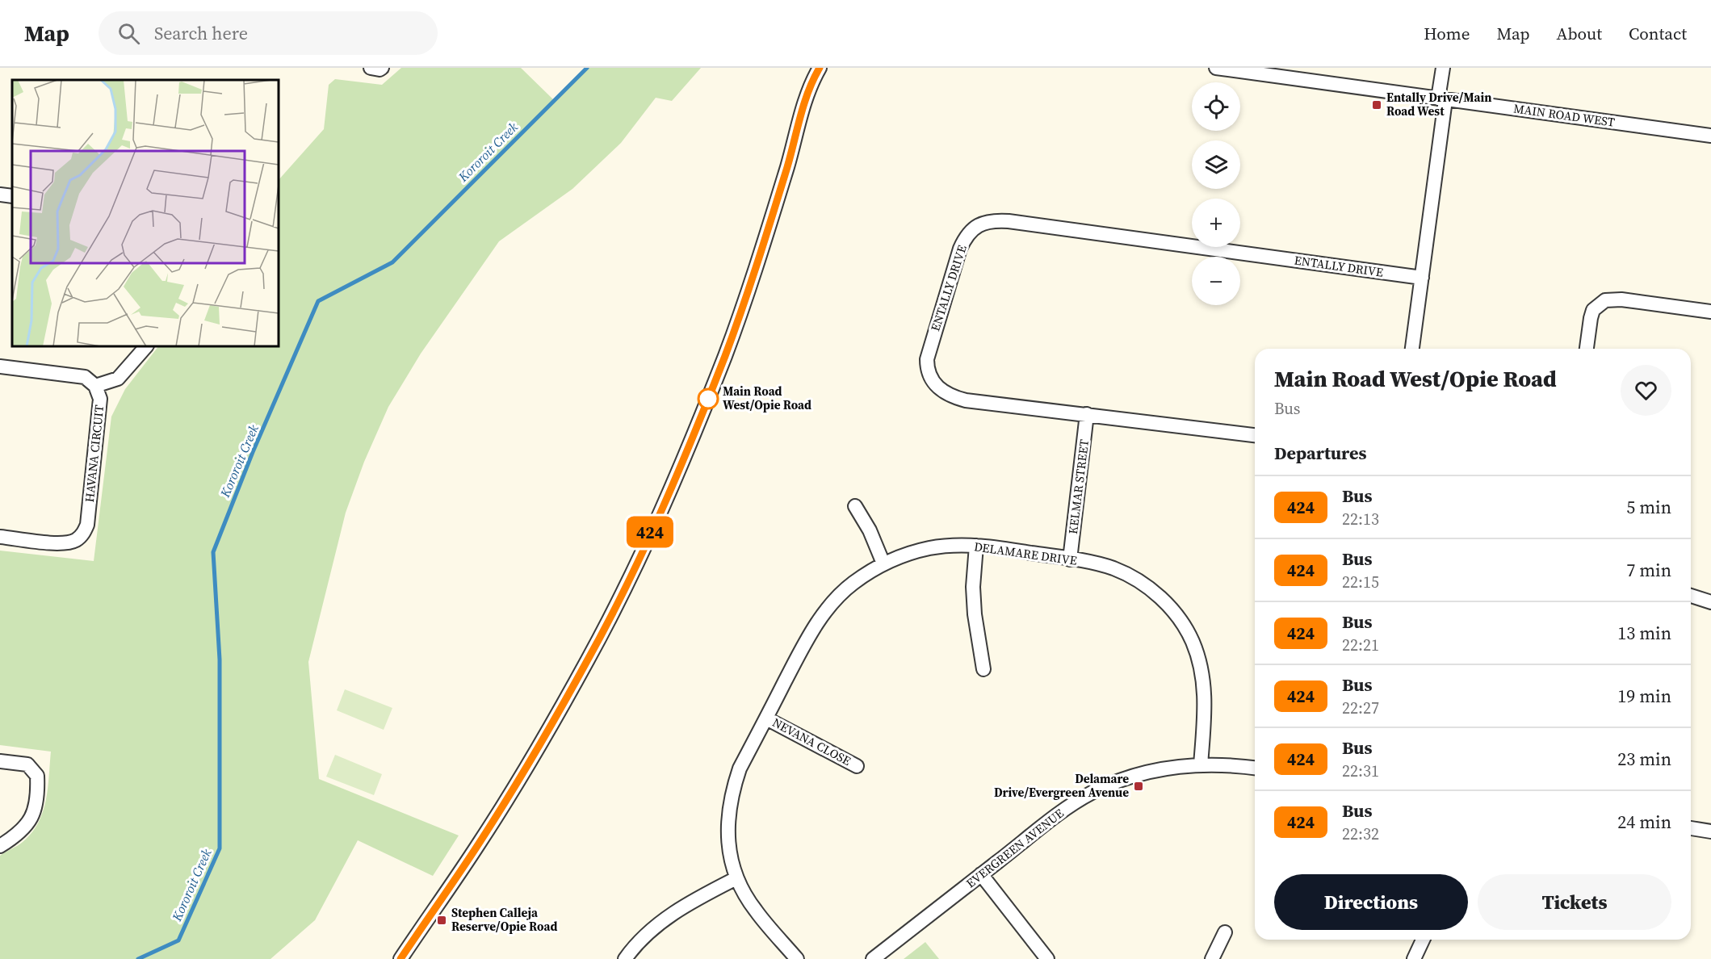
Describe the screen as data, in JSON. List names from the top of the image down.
{
  "streets": {
    "street": [
      "MAIN ROAD WEST",
      "ENTALLY DRIVE",
      "HAVANA CIRCUIT",
      "KELMAR STREET",
      "DELAMARE DRIVE",
      "NEVANA CLOSE",
      "EVERGREEN AVENUE"
    ]
  },
  "crossings": [
    ["ENTALLY DRIVE", "KELMAR STREET"],
    ["KELMAR STREET", "DELAMARE DRIVE"],
    ["DELAMARE DRIVE", "NEVANA CLOSE"],
    ["DELAMARE DRIVE", "EVERGREEN AVENUE"]
  ],
  "water": ["Kororoit Creek"],
  "places": {
    "transit": ["Entally Drive/Main Road West", "Delamare Drive/Evergreen Avenue", "Stephen Calleja Reserve/Opie Road"],
    "other": ["Main Road West/Opie Road"]
  },
  "lines": ["bus line 424"],
  "page": {
    "header": "Map",
    "search": "Search here",
    "nav": [
      "Home",
      "Map",
      "About",
      "Contact"
    ],
    "on_map": "424",
    "map_buttons": ["+", "−"],
    "heading": [
      ["Main Road West/Opie Road", "Bus"],
      "Departures"
    ],
    "list": [
      {
        "mark": "424",
        "name": "Bus",
        "note": "22:13",
        "value": "5 min"
      },
      {
        "mark": "424",
        "name": "Bus",
        "note": "22:15",
        "value": "7 min"
      },
      {
        "mark": "424",
        "name": "Bus",
        "note": "22:21",
        "value": "13 min"
      },
      {
        "mark": "424",
        "name": "Bus",
        "note": "22:27",
        "value": "19 min"
      },
      {
        "mark": "424",
        "name": "Bus",
        "note": "22:31",
        "value": "23 min"
      },
      {
        "mark": "424",
        "name": "Bus",
        "note": "22:32",
        "value": "24 min"
      }
    ],
    "buttons": ["Directions", "Tickets"]
  }
}
